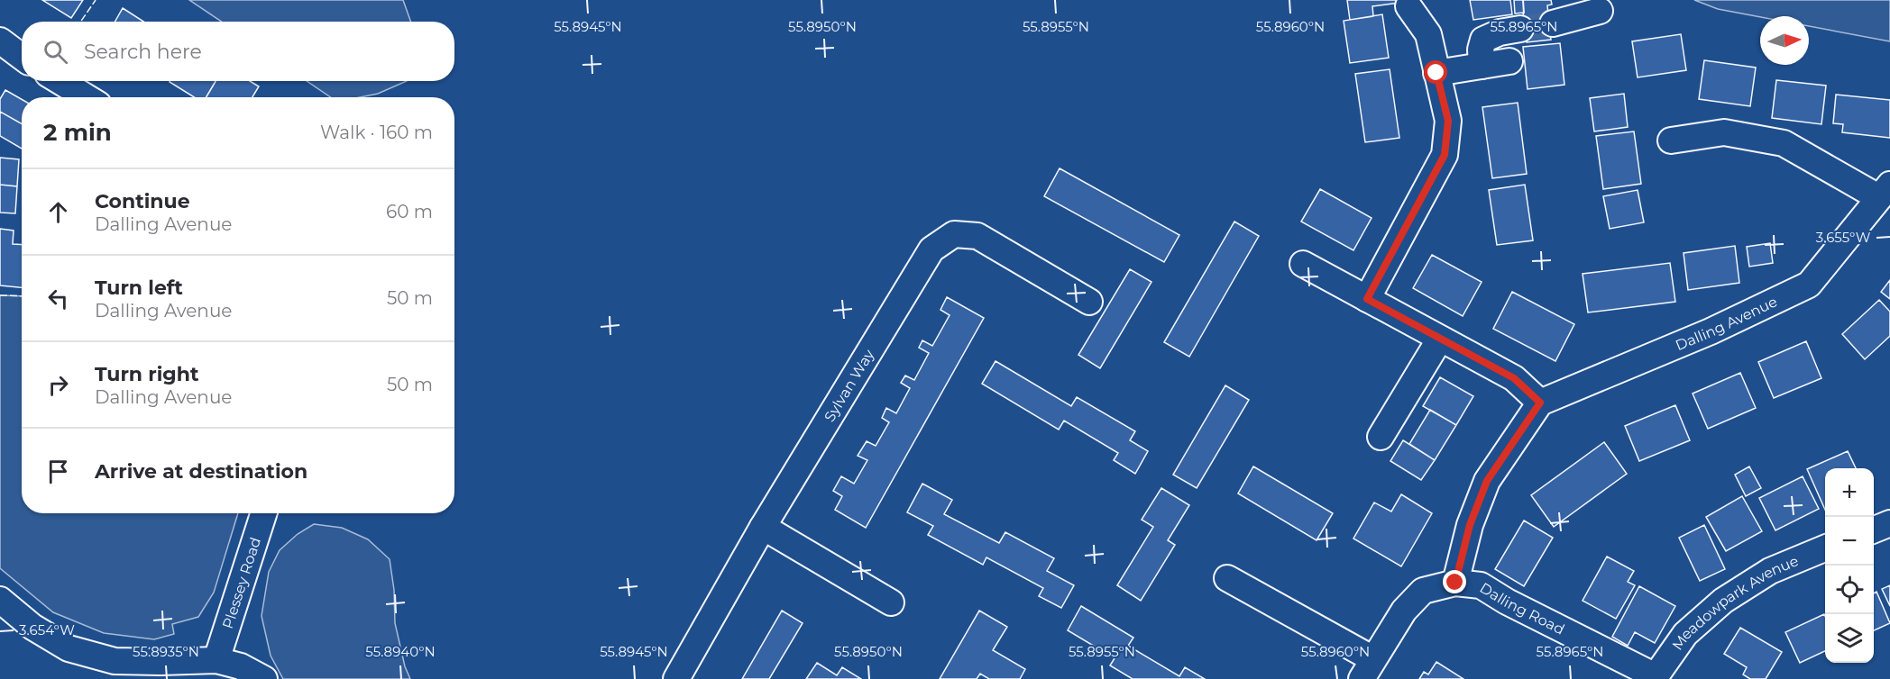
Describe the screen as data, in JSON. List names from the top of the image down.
{
  "streets": {
    "street": [
      "Dalling Avenue",
      "Sylvan Way",
      "Plessey Road",
      "Meadowpark Avenue",
      "Dalling Road"
    ]
  },
  "crossings": [
    ["Meadowpark Avenue", "Dalling Road"]
  ],
  "north": "right",
  "page": {
    "search": "Search here",
    "heading": ["2 min", "Walk · 160 m"],
    "list": [
      ["Continue", "Dalling Avenue", "60 m"],
      ["Turn left", "Dalling Avenue", "50 m"],
      ["Turn right", "Dalling Avenue", "50 m"],
      "Arrive at destination"
    ],
    "map_buttons": ["+", "−"]
  },
  "coordinates": [
    "55.8945°N",
    "55.8950°N",
    "55.8955°N",
    "55.8960°N",
    "55.8965°N",
    "3.655°W",
    "3.654°W",
    "55.8935°N",
    "55.8940°N"
  ]
}
